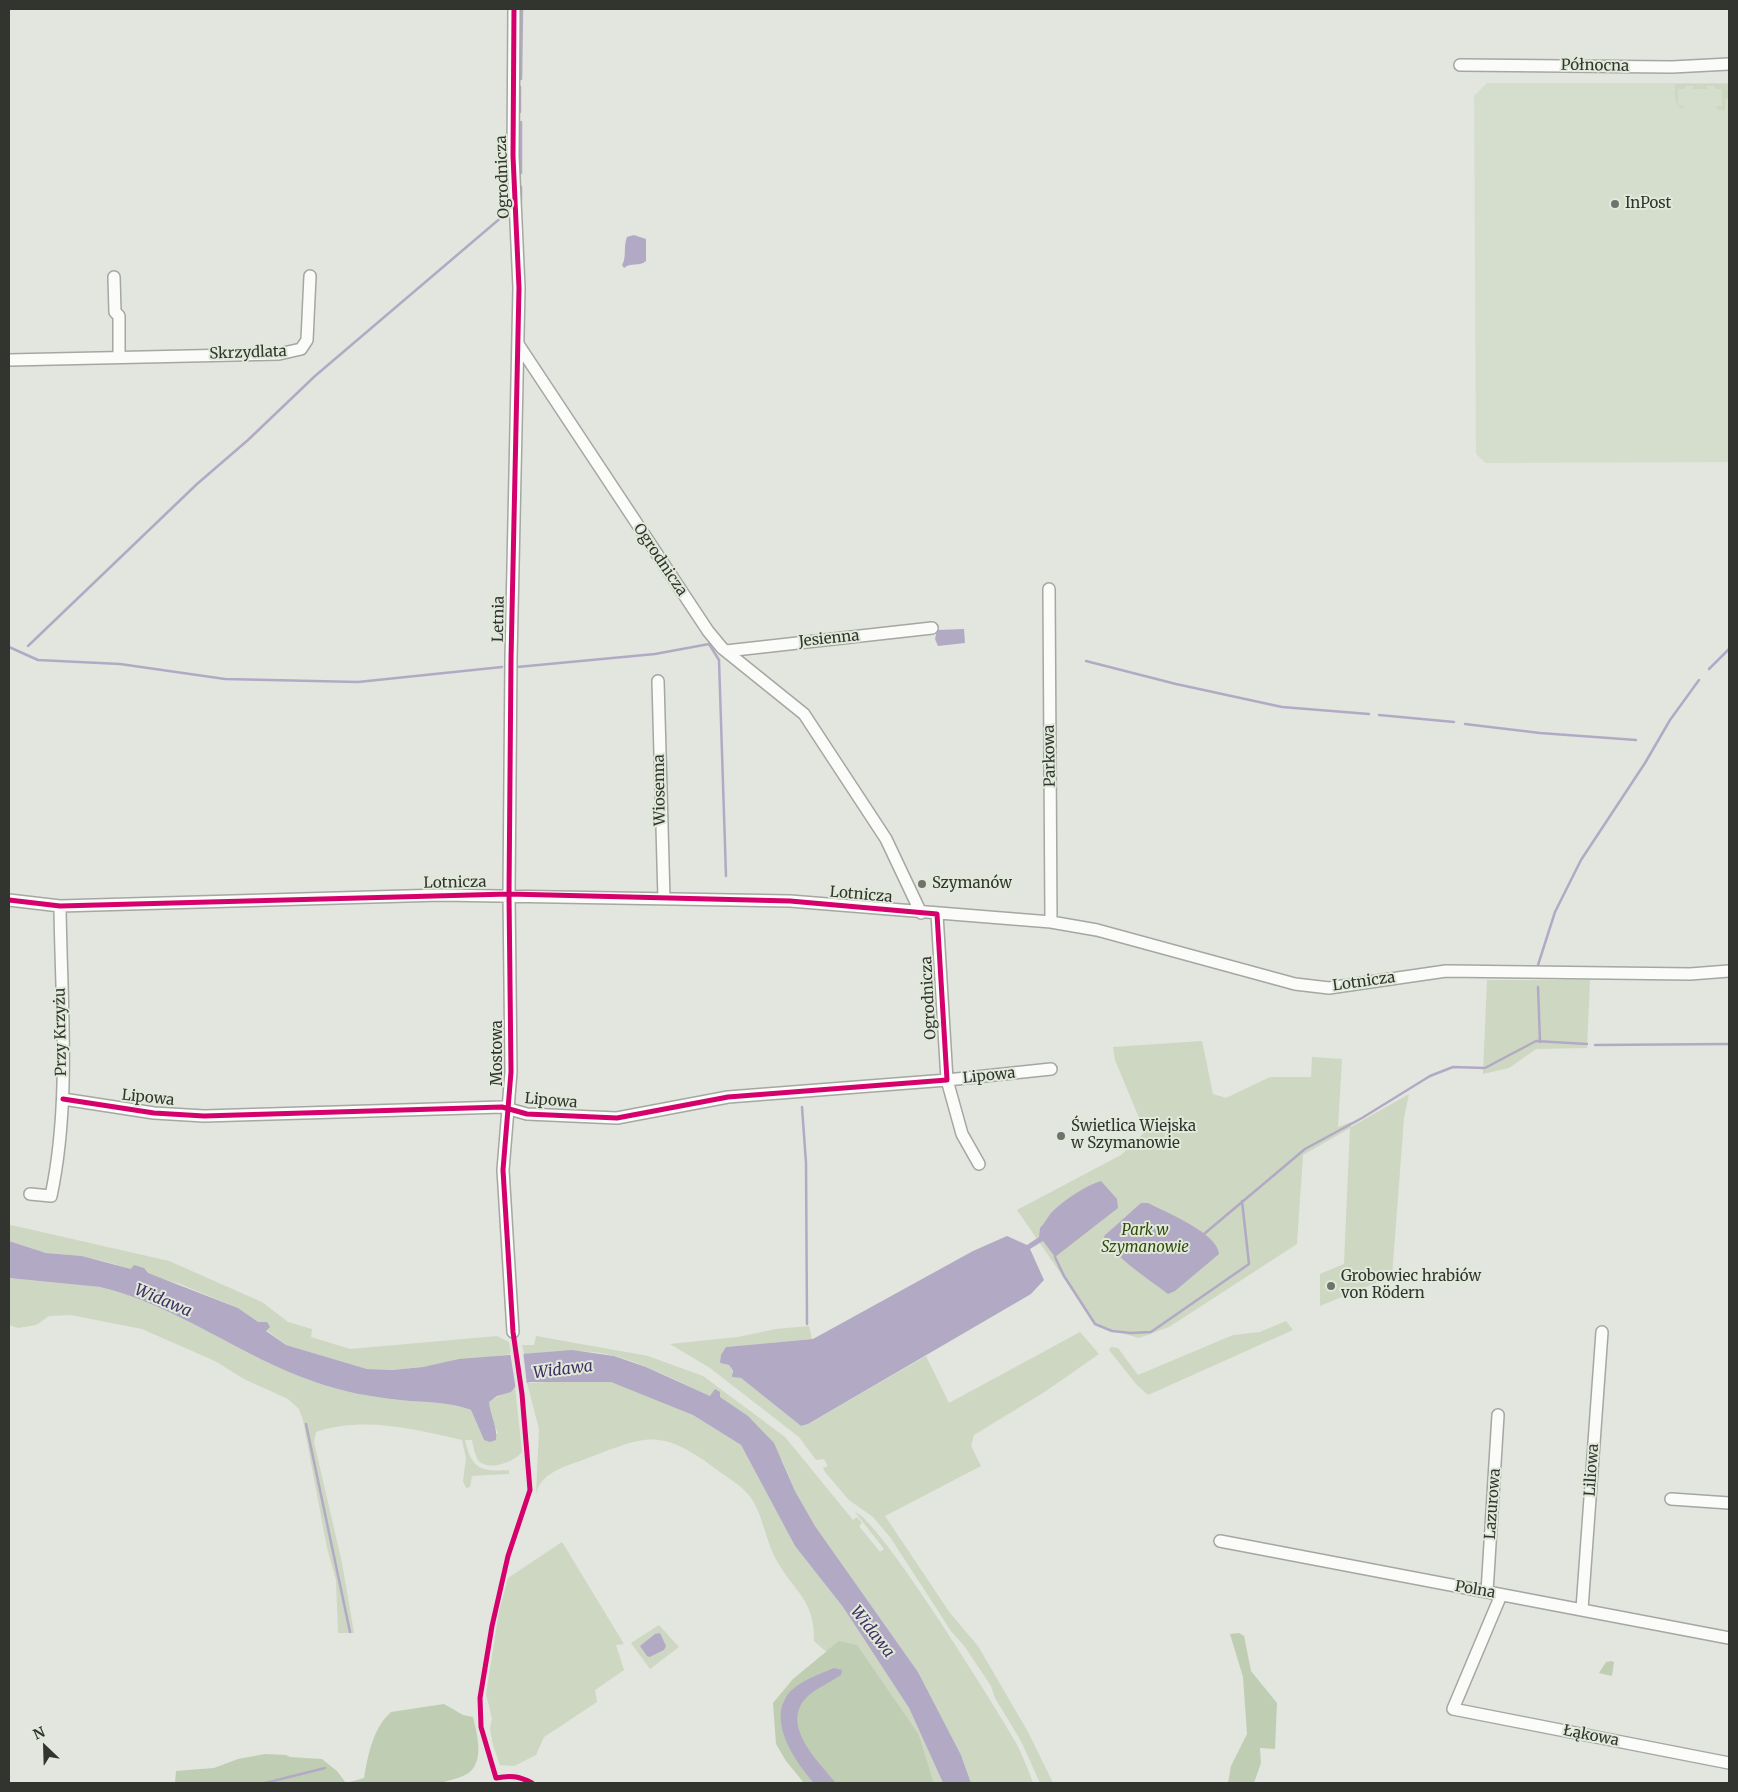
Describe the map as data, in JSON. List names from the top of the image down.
{
  "streets": {
    "street": [
      "Północna",
      "Ogrodnicza",
      "Skrzydlata",
      "Letnia",
      "Jesienna",
      "Parkowa",
      "Wiosenna",
      "Lotnicza",
      "Przy Krzyżu",
      "Mostowa",
      "Lipowa",
      "Liliowa",
      "Lazurowa",
      "Polna",
      "Łąkowa"
    ]
  },
  "crossings": [
    ["Ogrodnicza", "Letnia"],
    ["Ogrodnicza", "Jesienna"],
    ["Ogrodnicza", "Lotnicza"],
    ["Ogrodnicza", "Lipowa"],
    ["Letnia", "Lotnicza"],
    ["Letnia", "Mostowa"],
    ["Parkowa", "Lotnicza"],
    ["Wiosenna", "Lotnicza"],
    ["Lotnicza", "Przy Krzyżu"],
    ["Lotnicza", "Mostowa"],
    ["Przy Krzyżu", "Lipowa"],
    ["Mostowa", "Lipowa"],
    ["Liliowa", "Polna"],
    ["Lazurowa", "Polna"],
    ["Polna", "Łąkowa"]
  ],
  "water": ["Widawa"],
  "parks": ["Park w Szymanowie"],
  "places": [
    "InPost",
    "Szymanów",
    "Świetlica Wiejska w Szymanowie",
    "Grobowiec hrabiów von Rödern"
  ],
  "north": "top left"
}
